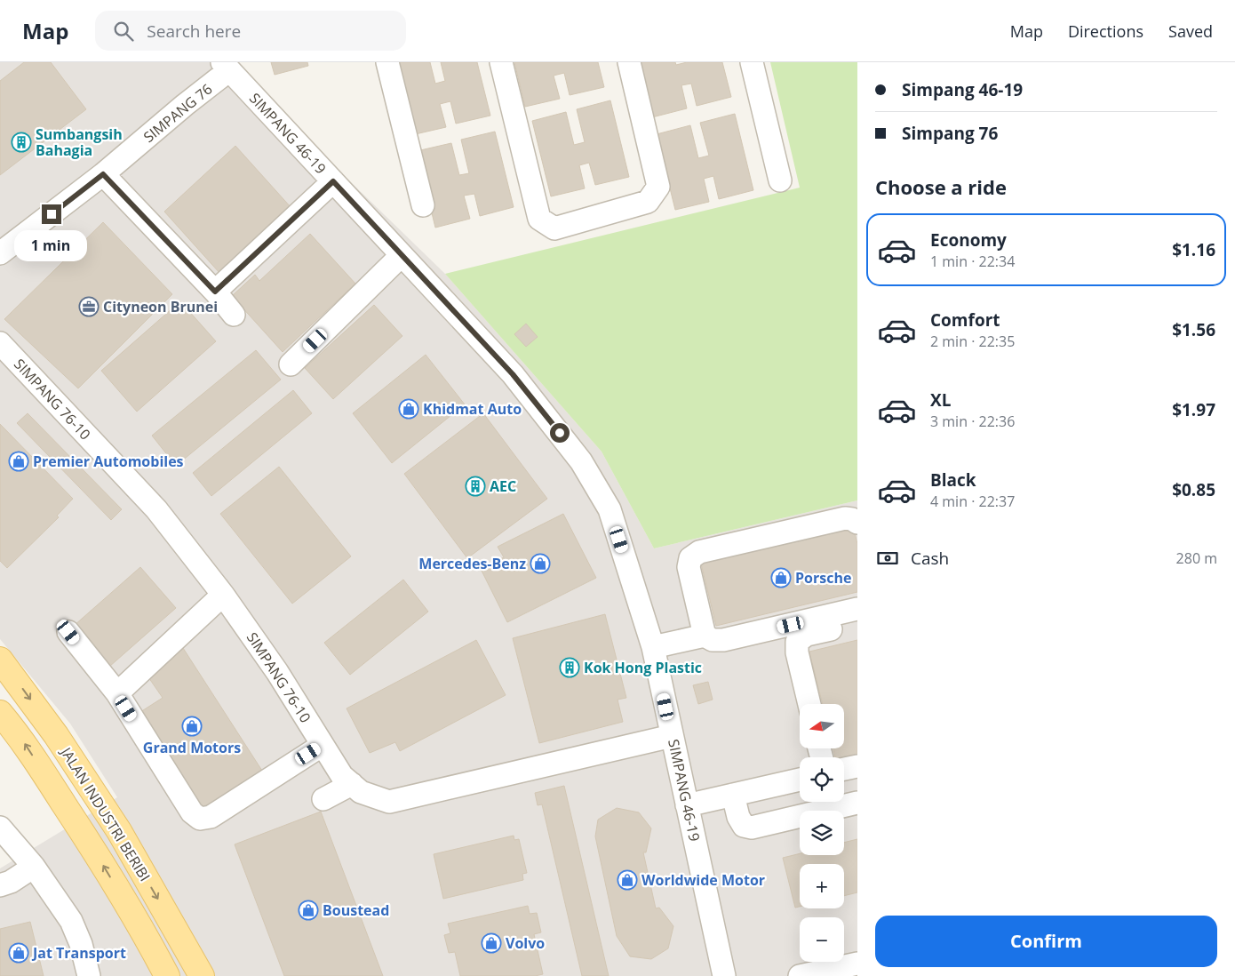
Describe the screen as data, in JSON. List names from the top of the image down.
{
  "streets": {
    "main road": ["JALAN INDUSTRI BERIBI"],
    "street": ["SIMPANG 76", "SIMPANG 46-19", "SIMPANG 76-10"]
  },
  "crossings": [
    ["SIMPANG 76", "SIMPANG 46-19"],
    ["SIMPANG 46-19", "SIMPANG 76-10"]
  ],
  "places": {
    "building": ["Sumbangsih Bahagia", "AEC", "Kok Hong Plastic"],
    "office": ["Cityneon Brunei"],
    "shop": [
      "Khidmat Auto",
      "Premier Automobiles",
      "Mercedes-Benz",
      "Porsche",
      "Grand Motors",
      "Worldwide Motor",
      "Boustead",
      "Volvo",
      "Jat Transport"
    ]
  },
  "north": "left",
  "page": {
    "header": "Map",
    "search": "Search here",
    "nav": ["Map", "Directions", "Saved"],
    "banner": ["Simpang 46-19", "Simpang 76"],
    "heading": "Choose a ride",
    "list": [
      {
        "name": "Economy",
        "note": "1 min · 22:34",
        "value": "$1.16"
      },
      {
        "name": "Comfort",
        "note": "2 min · 22:35",
        "value": "$1.56"
      },
      {
        "name": "XL",
        "note": "3 min · 22:36",
        "value": "$1.97"
      },
      {
        "name": "Black",
        "note": "4 min · 22:37",
        "value": "$0.85"
      }
    ],
    "bubble": "1 min",
    "pay": ["Cash", "280 m"],
    "map_buttons": ["+", "−"],
    "buttons": "Confirm"
  }
}
